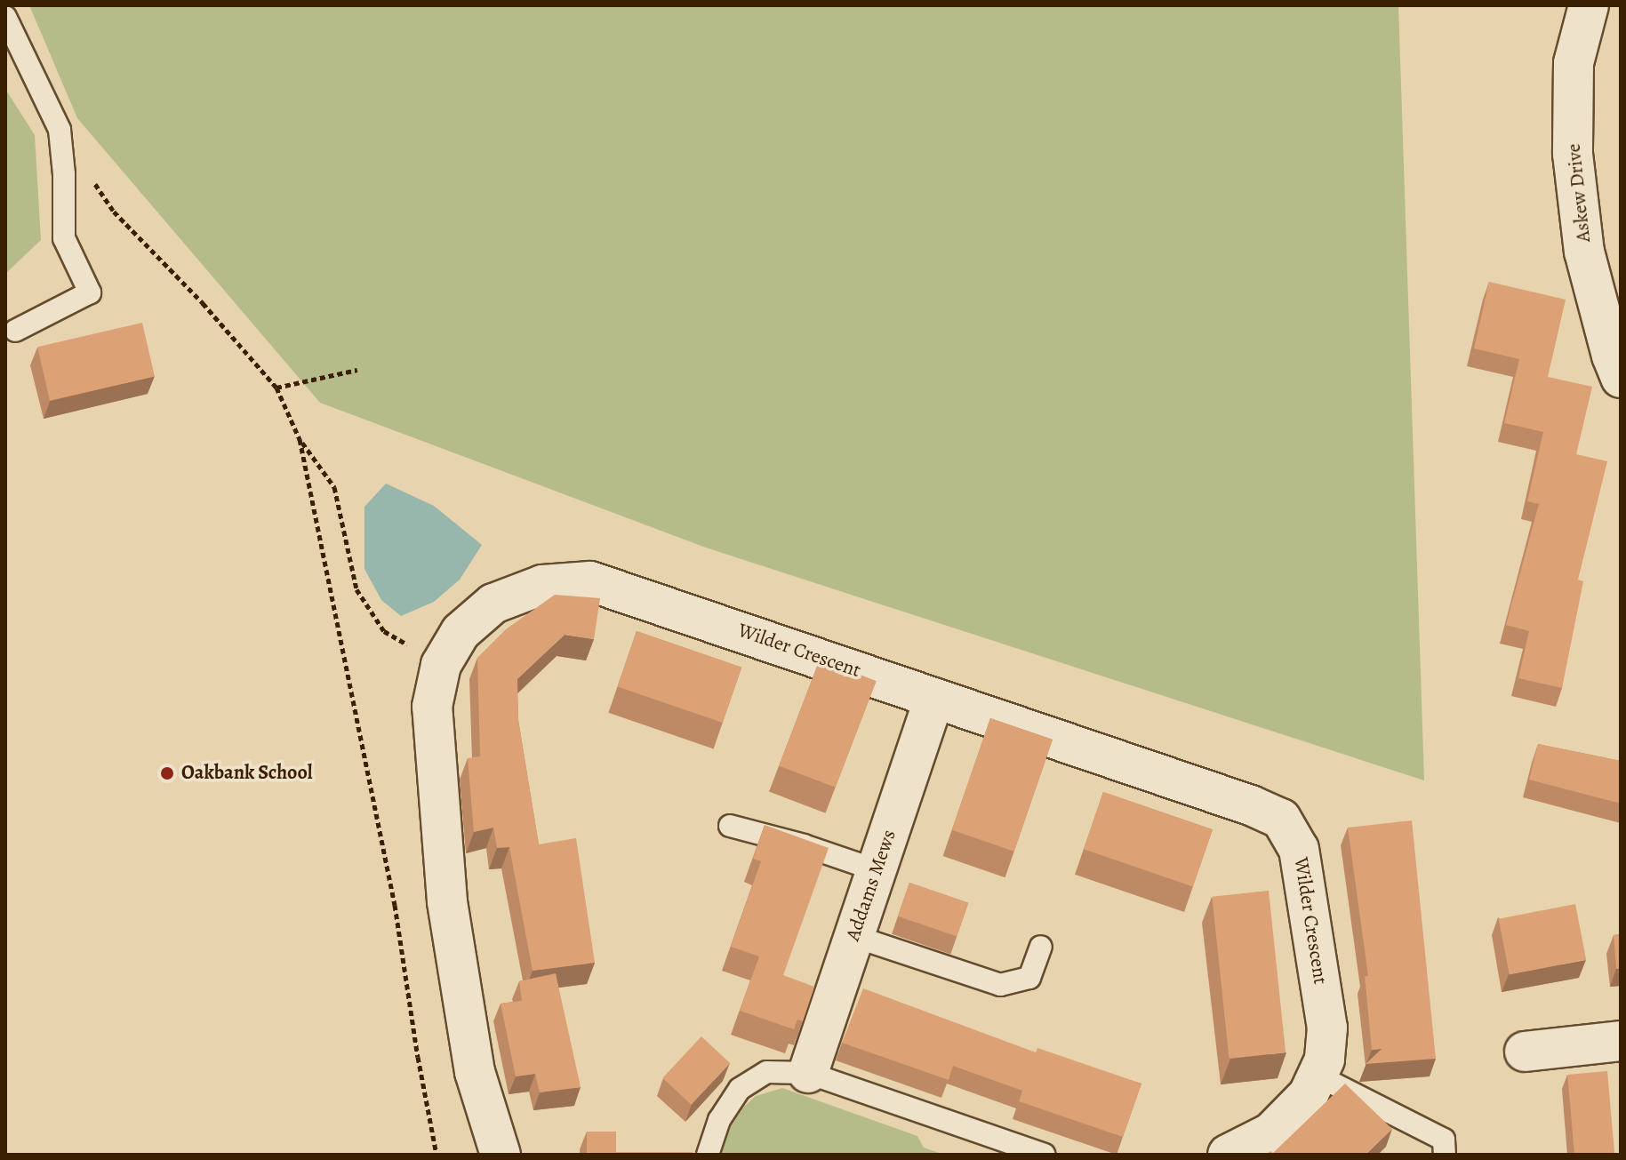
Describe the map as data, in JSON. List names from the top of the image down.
{
  "streets": {
    "street": ["Askew Drive", "Wilder Crescent", "Addams Mews"]
  },
  "crossings": [
    ["Wilder Crescent", "Addams Mews"]
  ],
  "places": ["Oakbank School"]
}
